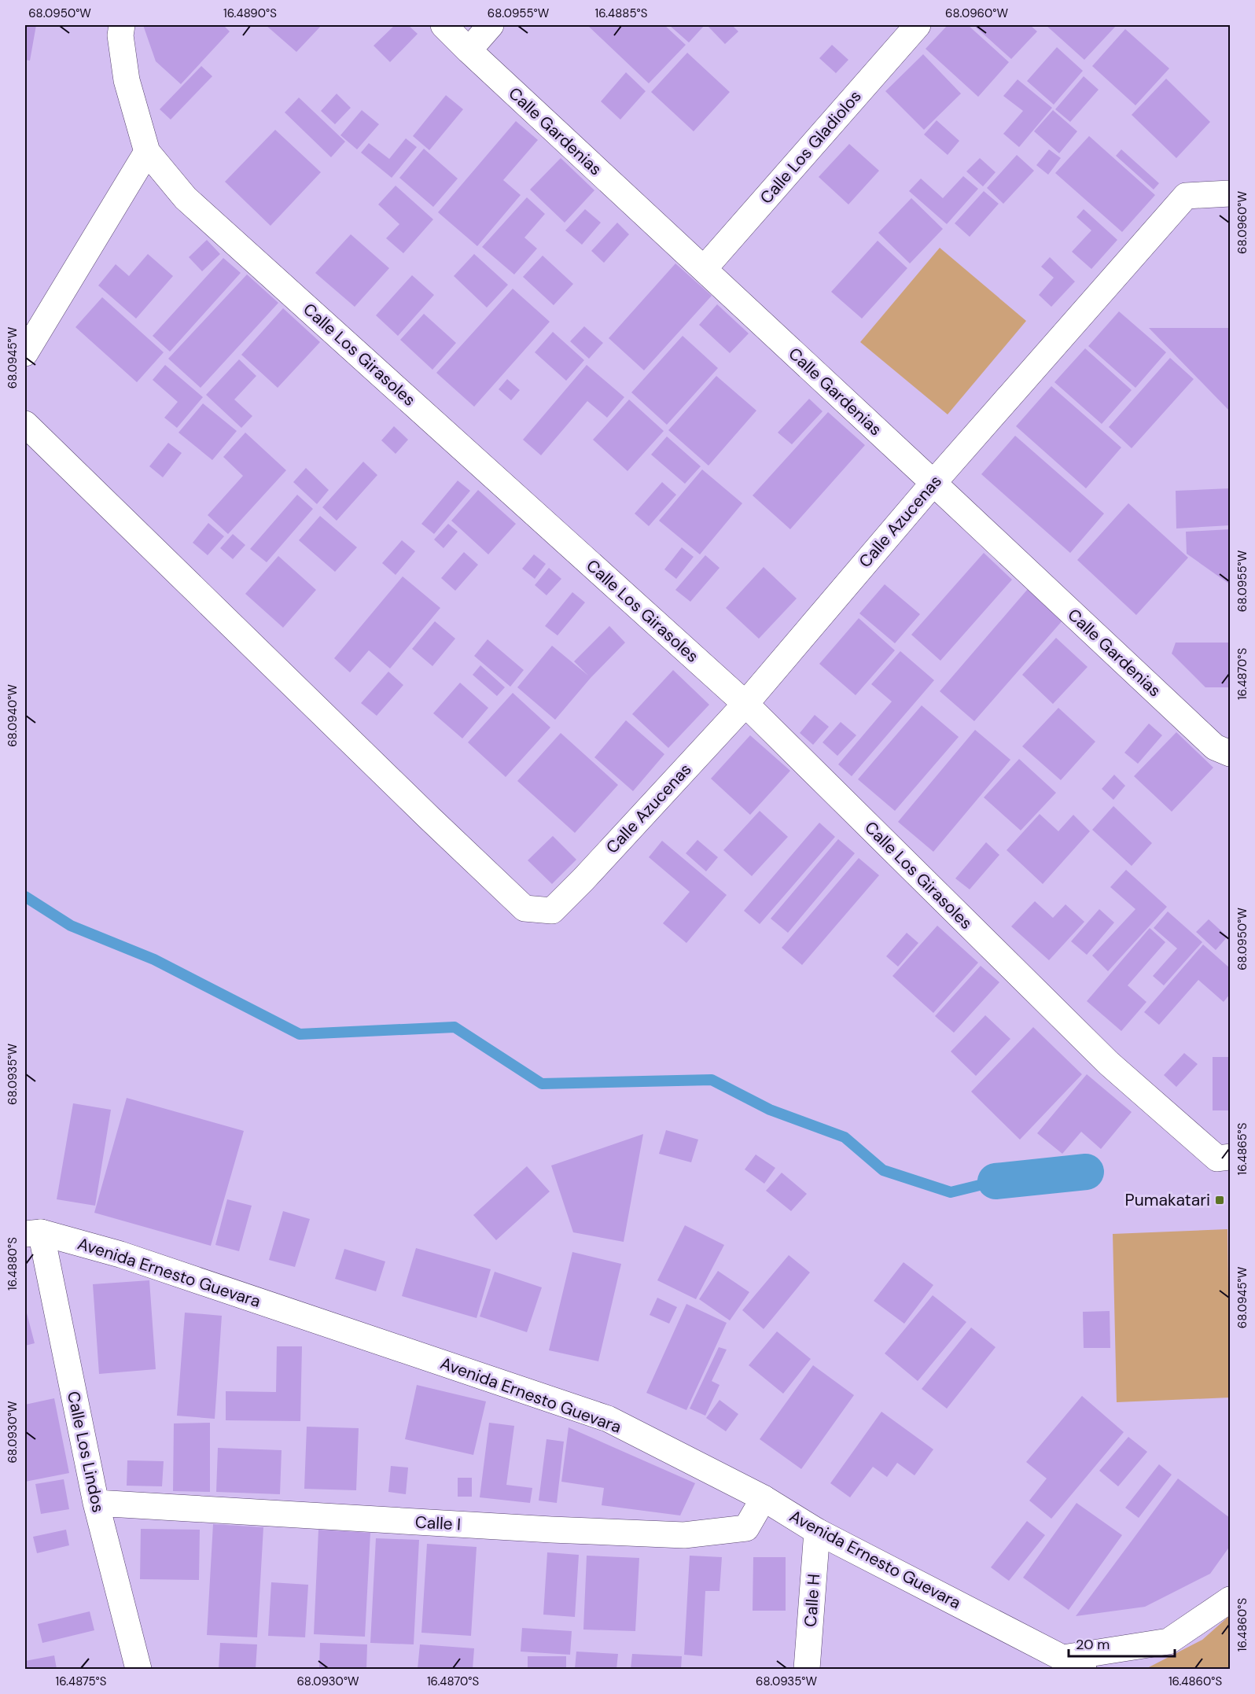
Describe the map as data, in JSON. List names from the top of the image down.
{
  "streets": {
    "street": [
      "Calle Gardenias",
      "Calle Los Gladiolos",
      "Calle Los Girasoles",
      "Calle Azucenas",
      "Avenida Ernesto Guevara",
      "Calle Los Lindos",
      "Calle I",
      "Calle H"
    ]
  },
  "crossings": [
    ["Calle Gardenias", "Calle Los Gladiolos"],
    ["Calle Gardenias", "Calle Azucenas"],
    ["Calle Los Girasoles", "Calle Azucenas"],
    ["Avenida Ernesto Guevara", "Calle Los Lindos"],
    ["Avenida Ernesto Guevara", "Calle I"],
    ["Avenida Ernesto Guevara", "Calle H"],
    ["Calle Los Lindos", "Calle I"]
  ],
  "places": {
    "transit": ["Pumakatari"]
  },
  "scale_bar": "20 m",
  "coordinates": [
    "68.0950°W",
    "16.4890°S",
    "68.0955°W",
    "16.4885°S",
    "68.0960°W",
    "68.0945°W",
    "16.4870°S",
    "68.0940°W",
    "68.0935°W",
    "16.4865°S",
    "16.4880°S",
    "68.0930°W",
    "16.4860°S",
    "16.4875°S"
  ]
}
